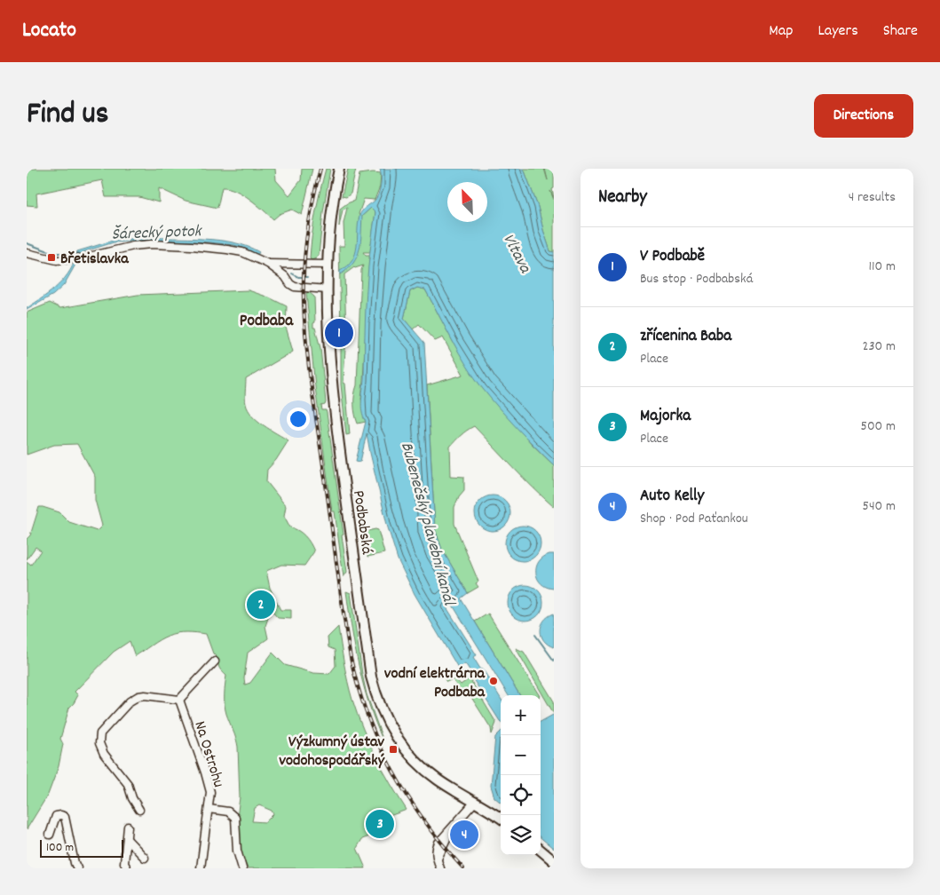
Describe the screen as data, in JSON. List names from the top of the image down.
{
  "streets": {
    "main road": ["Podbabská"],
    "street": ["Na Ostrohu"]
  },
  "districts": ["Podbaba"],
  "water": ["Šárecký potok", "Vltava", "Bubenečský plavební kanál"],
  "places": {
    "transit": ["Břetislavka", "Výzkumný ústav vodohospodářský"],
    "other": ["vodní elektrárna Podbaba"]
  },
  "scale_bar": "100 m",
  "north": "top left",
  "page": {
    "header": "Locato",
    "nav": ["Map", "Layers", "Share"],
    "title": "Find us",
    "buttons": "Directions",
    "heading": ["Nearby", "4 results"],
    "list": [
      {
        "mark": "1",
        "name": "V Podbabě",
        "note": "Bus stop · Podbabská",
        "value": "110 m"
      },
      {
        "mark": "2",
        "name": "zřícenina Baba",
        "note": "Place",
        "value": "230 m"
      },
      {
        "mark": "3",
        "name": "Majorka",
        "note": "Place",
        "value": "500 m"
      },
      {
        "mark": "4",
        "name": "Auto Kelly",
        "note": "Shop · Pod Paťankou",
        "value": "540 m"
      }
    ],
    "pins": [
      "1",
      "2",
      "3",
      "4"
    ],
    "map_buttons": ["+", "−"],
    "scale": "100 m"
  }
}
